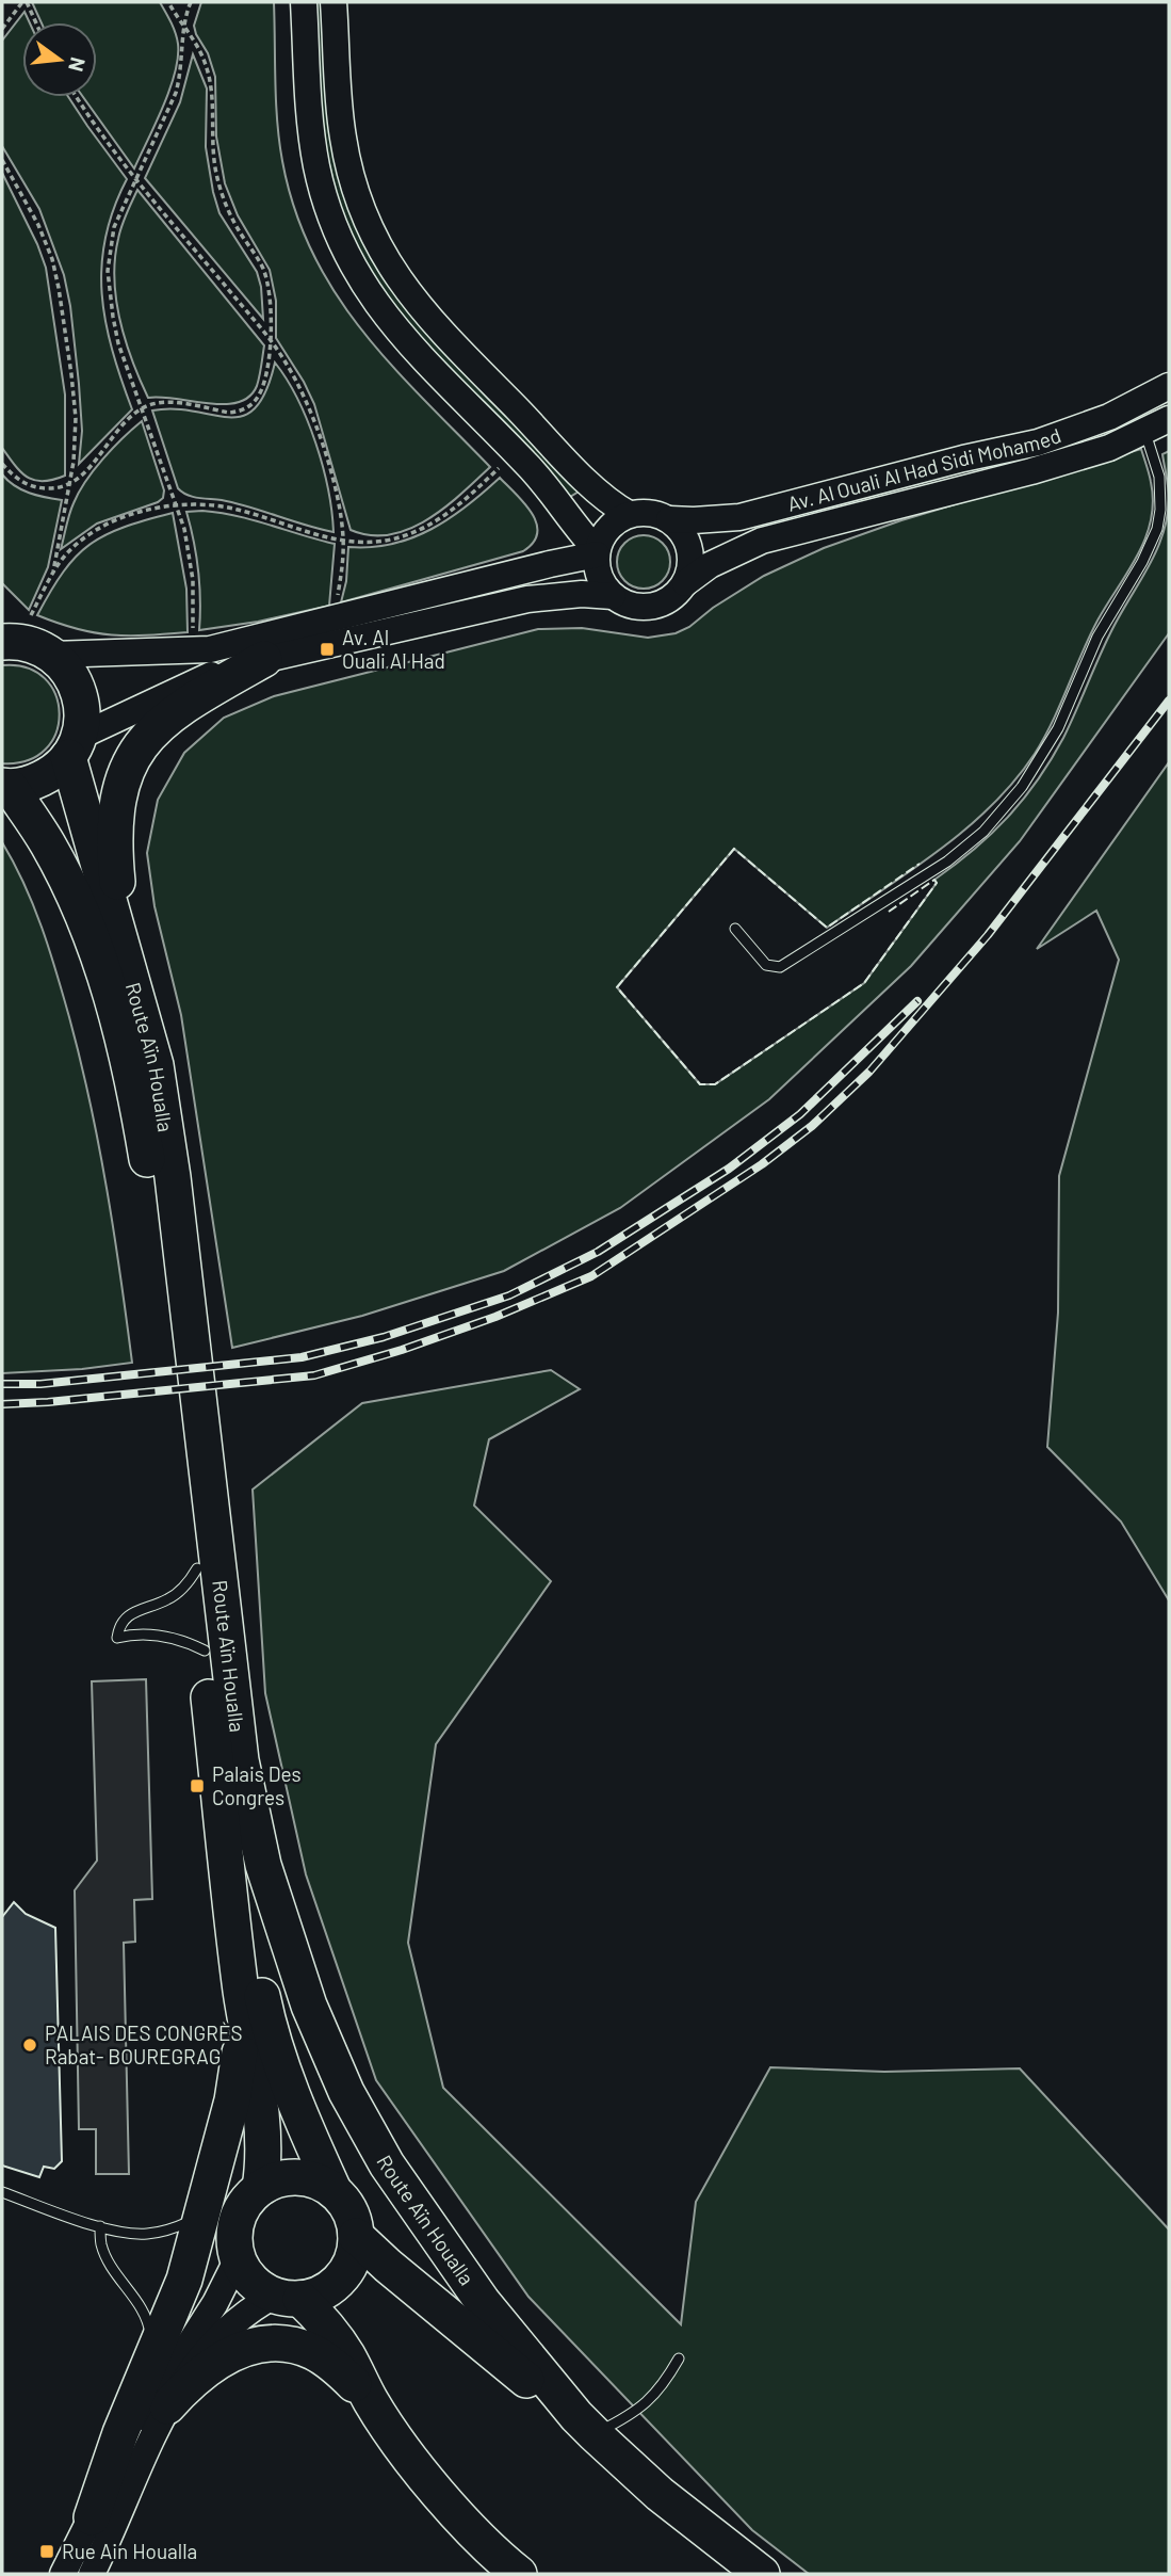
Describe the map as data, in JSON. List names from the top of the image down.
{
  "streets": {
    "highway": ["Route Aïn Houalla"],
    "street": ["Av. Al Ouali Al Had Sidi Mohamed"]
  },
  "places": {
    "transit": ["Av. Al Ouali Al Had", "Palais Des Congres", "Rue Ain Houalla"],
    "other": ["PALAIS DES CONGRÈS Rabat- BOUREGRAG"]
  },
  "north": "right"
}
